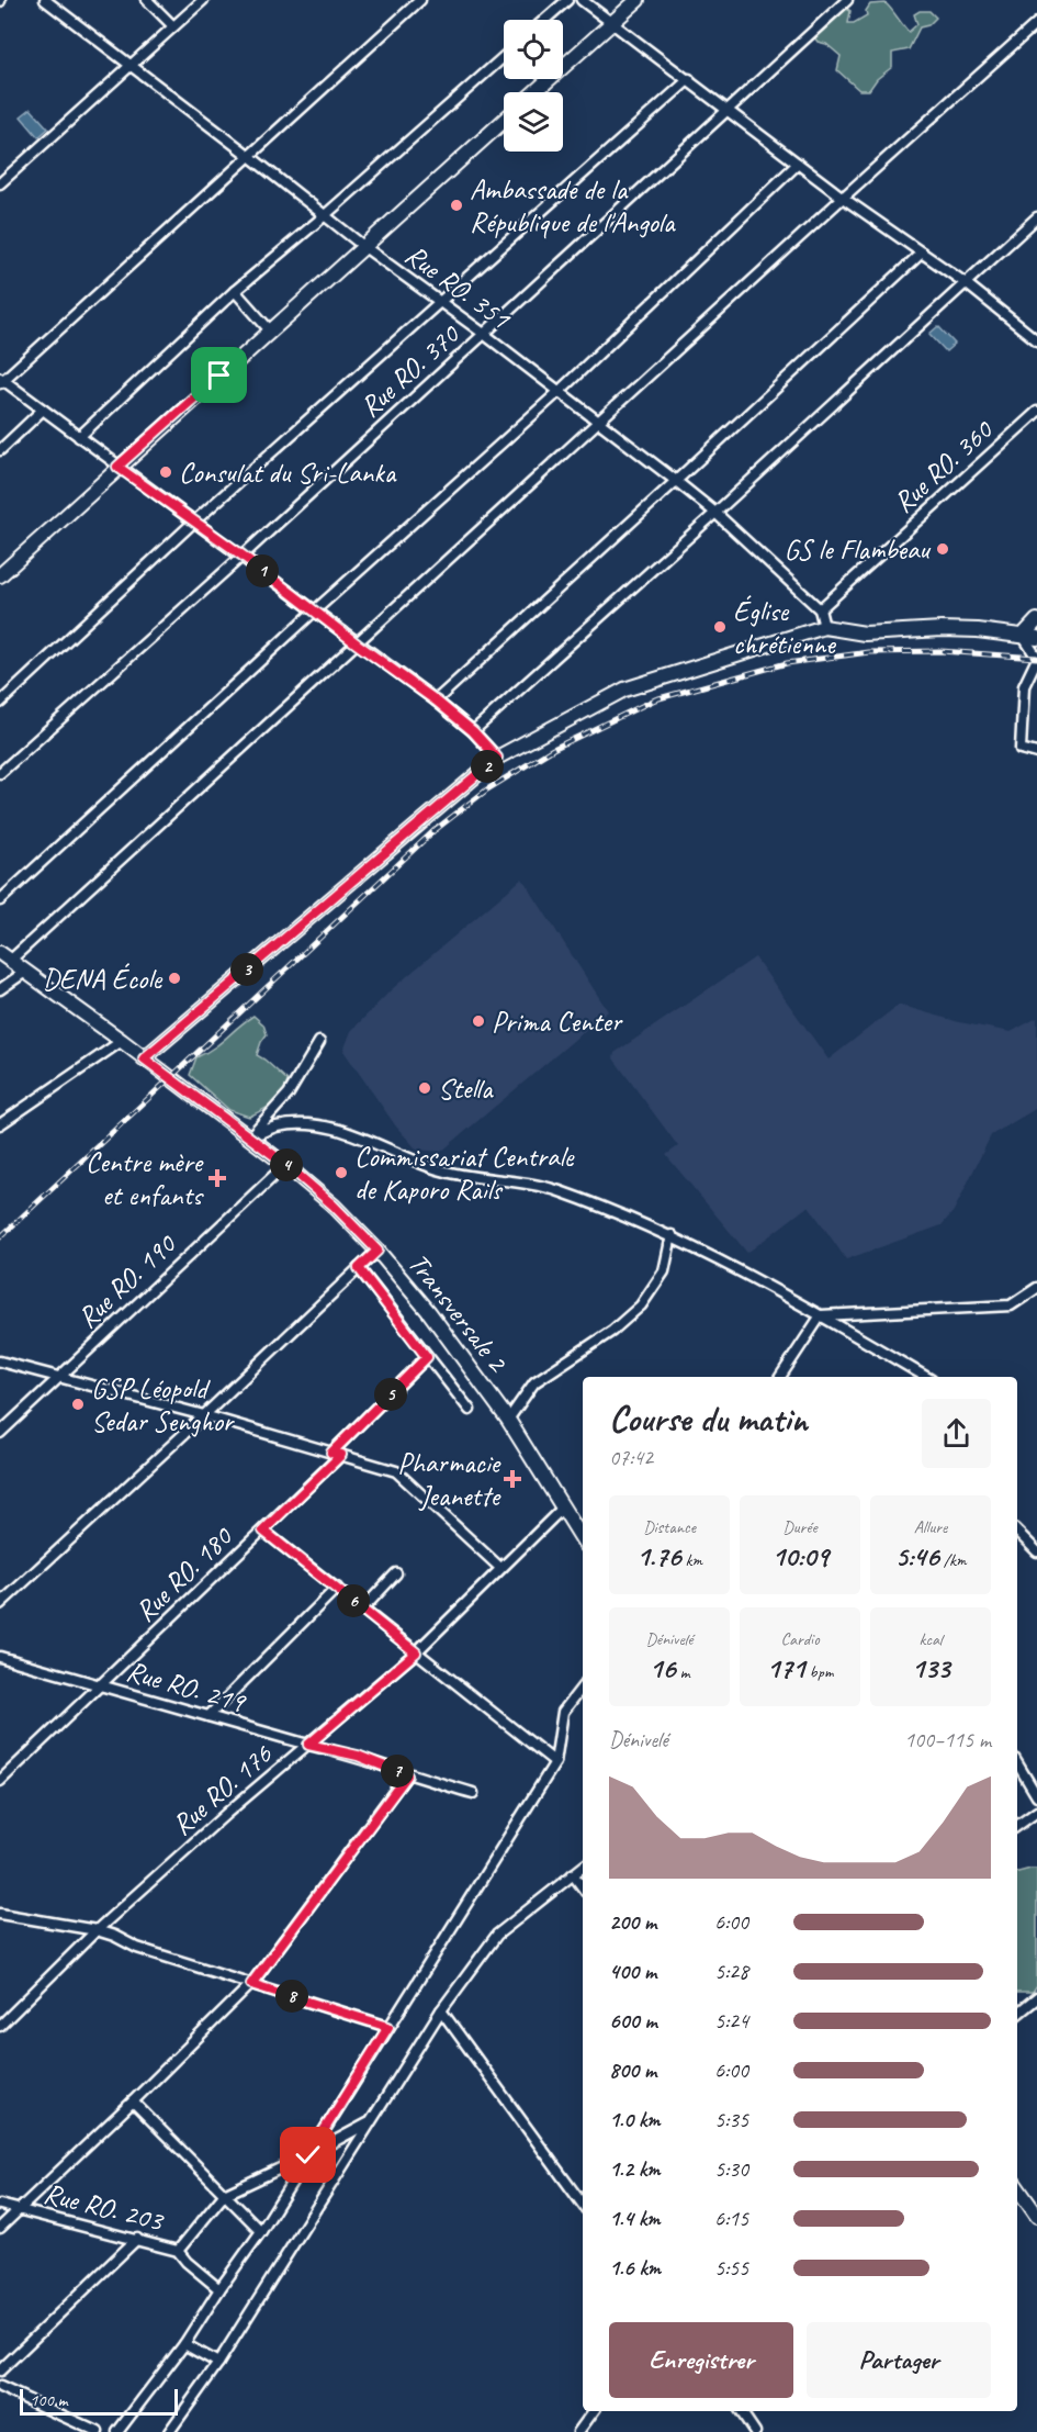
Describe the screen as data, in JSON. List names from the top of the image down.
{
  "streets": {
    "street": [
      "Rue RO. 351",
      "Rue RO. 370",
      "Rue RO. 360",
      "Rue RO. 190",
      "Transversale 2",
      "Rue RO. 180",
      "Rue RO. 219",
      "Rue RO. 176",
      "Rue RO. 203"
    ]
  },
  "crossings": [
    ["Rue RO. 351", "Rue RO. 370"],
    ["Rue RO. 351", "Rue RO. 360"],
    ["Rue RO. 190", "Transversale 2"],
    ["Transversale 2", "Rue RO. 176"],
    ["Rue RO. 180", "Rue RO. 219"],
    ["Rue RO. 219", "Rue RO. 176"]
  ],
  "places": {
    "other": [
      "Ambassade de la République de l'Angola",
      "Consulat du Sri-Lanka",
      "GS le Flambeau",
      "Église chrétienne",
      "DENA École",
      "Prima Center",
      "Stella",
      "Commissariat Centrale de Kaporo Rails",
      "GSP Léopold Sedar Senghor"
    ],
    "health": ["Centre mère et enfants", "Pharmacie Jeanette"]
  },
  "scale_bar": "100 m",
  "page": {
    "pins": [
      "1",
      "2",
      "3",
      "4",
      "5",
      "6",
      "7",
      "8"
    ],
    "heading": ["Course du matin", "07:42"],
    "stats": [
      ["Distance", "1.76 km"],
      ["Durée", "10:09"],
      ["Allure", "5:46 /km"],
      ["Dénivelé", "16 m"],
      ["Cardio", "171 bpm"],
      ["kcal", "133"]
    ],
    "chart": ["Dénivelé", "100–115 m"],
    "list": [
      {
        "name": "200 m",
        "note": "6:00"
      },
      {
        "name": "400 m",
        "note": "5:28"
      },
      {
        "name": "600 m",
        "note": "5:24"
      },
      {
        "name": "800 m",
        "note": "6:00"
      },
      {
        "name": "1.0 km",
        "note": "5:35"
      },
      {
        "name": "1.2 km",
        "note": "5:30"
      },
      {
        "name": "1.4 km",
        "note": "6:15"
      },
      {
        "name": "1.6 km",
        "note": "5:55"
      }
    ],
    "buttons": ["Enregistrer", "Partager"],
    "scale": "100 m"
  }
}
